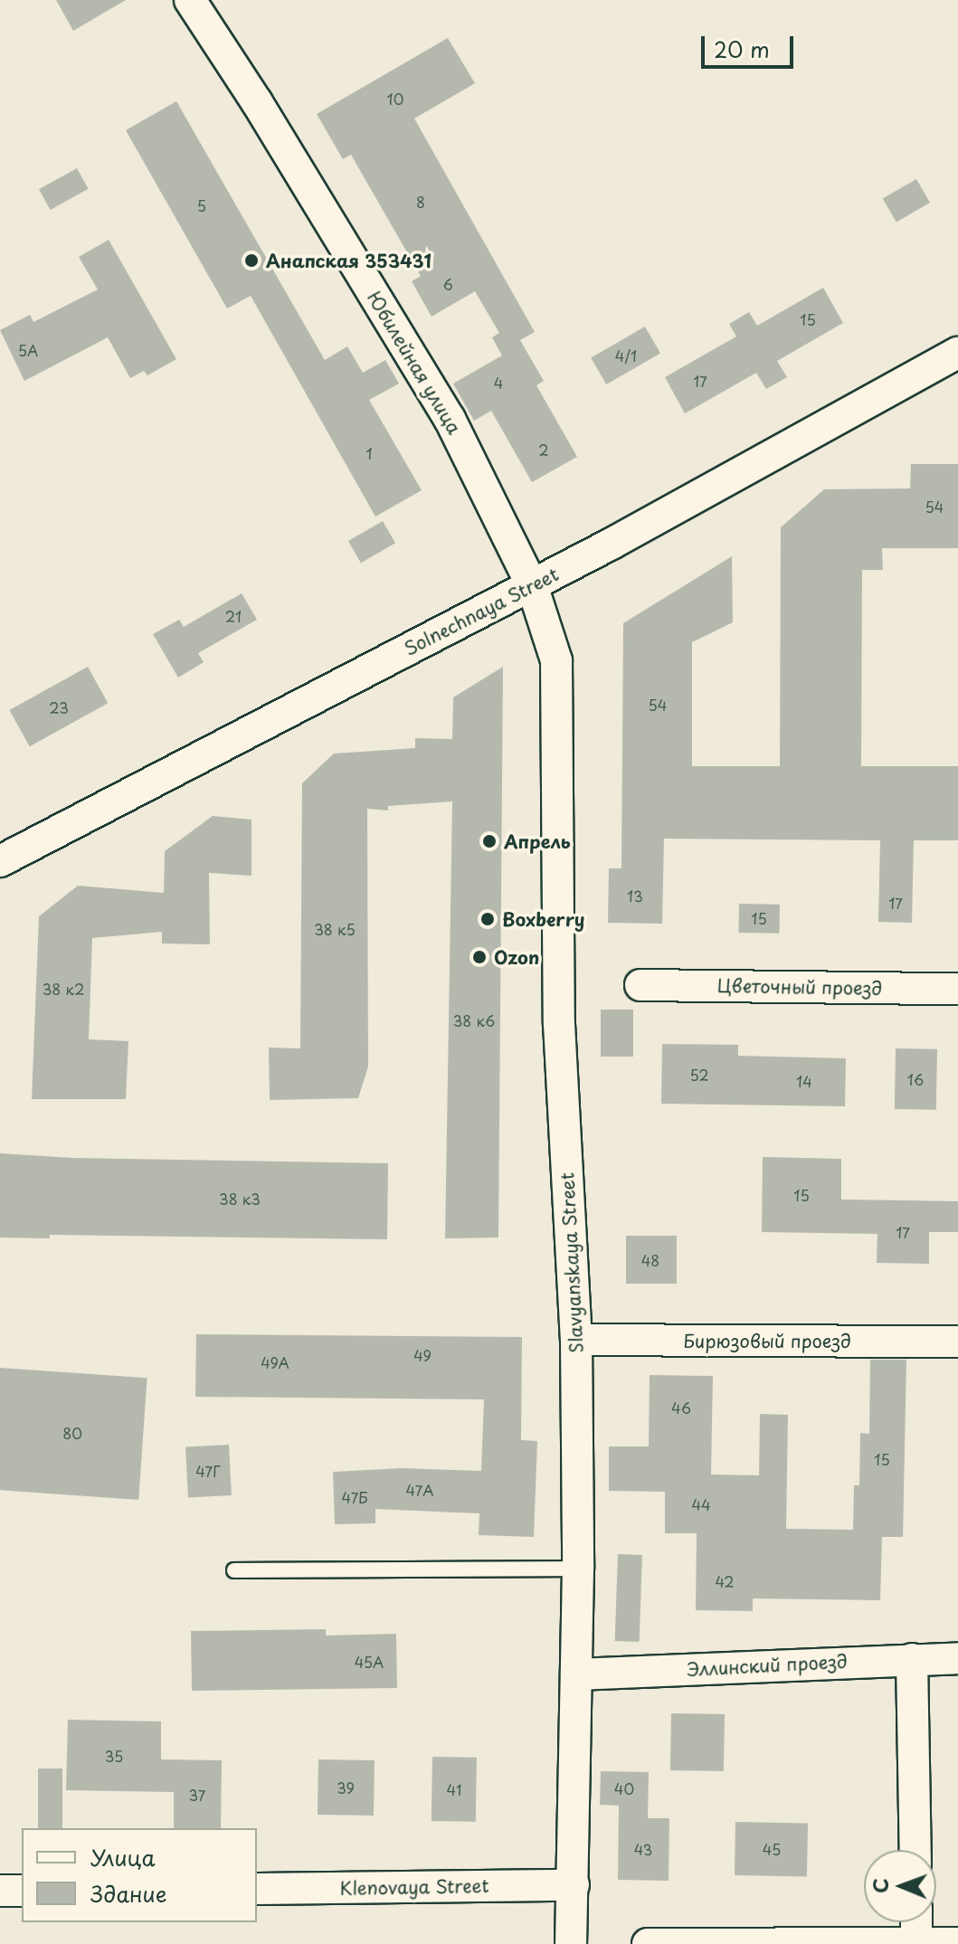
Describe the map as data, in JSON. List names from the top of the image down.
{
  "streets": {
    "street": [
      "Юбилейная улица",
      "Solnechnaya Street",
      "Цветочный проезд",
      "Slavyanskaya Street",
      "Бирюзовый проезд",
      "Эллинский проезд",
      "Klenovaya Street"
    ]
  },
  "crossings": [
    ["Юбилейная улица", "Solnechnaya Street"],
    ["Юбилейная улица", "Slavyanskaya Street"],
    ["Solnechnaya Street", "Slavyanskaya Street"],
    ["Slavyanskaya Street", "Бирюзовый проезд"],
    ["Slavyanskaya Street", "Эллинский проезд"],
    ["Slavyanskaya Street", "Klenovaya Street"]
  ],
  "places": [
    "Анапская 353431",
    "Апрель",
    "Boxberry",
    "Ozon"
  ],
  "house_numbers": [
    "10",
    "8",
    "5",
    "6",
    "15",
    "5А",
    "4/1",
    "17",
    "4",
    "2",
    "1",
    "54",
    "21",
    "54",
    "23",
    "13",
    "17",
    "15",
    "38 к5",
    "38 к2",
    "38 к6",
    "52",
    "16",
    "14",
    "15",
    "38 к3",
    "17",
    "48",
    "49",
    "49А",
    "46",
    "80",
    "15",
    "47Г",
    "47А",
    "47Б",
    "44",
    "42",
    "45А",
    "35",
    "39",
    "40",
    "41",
    "37",
    "43",
    "45"
  ],
  "legend": ["Улица", "Здание"],
  "scale_bar": "20 m",
  "north": "left"
}
